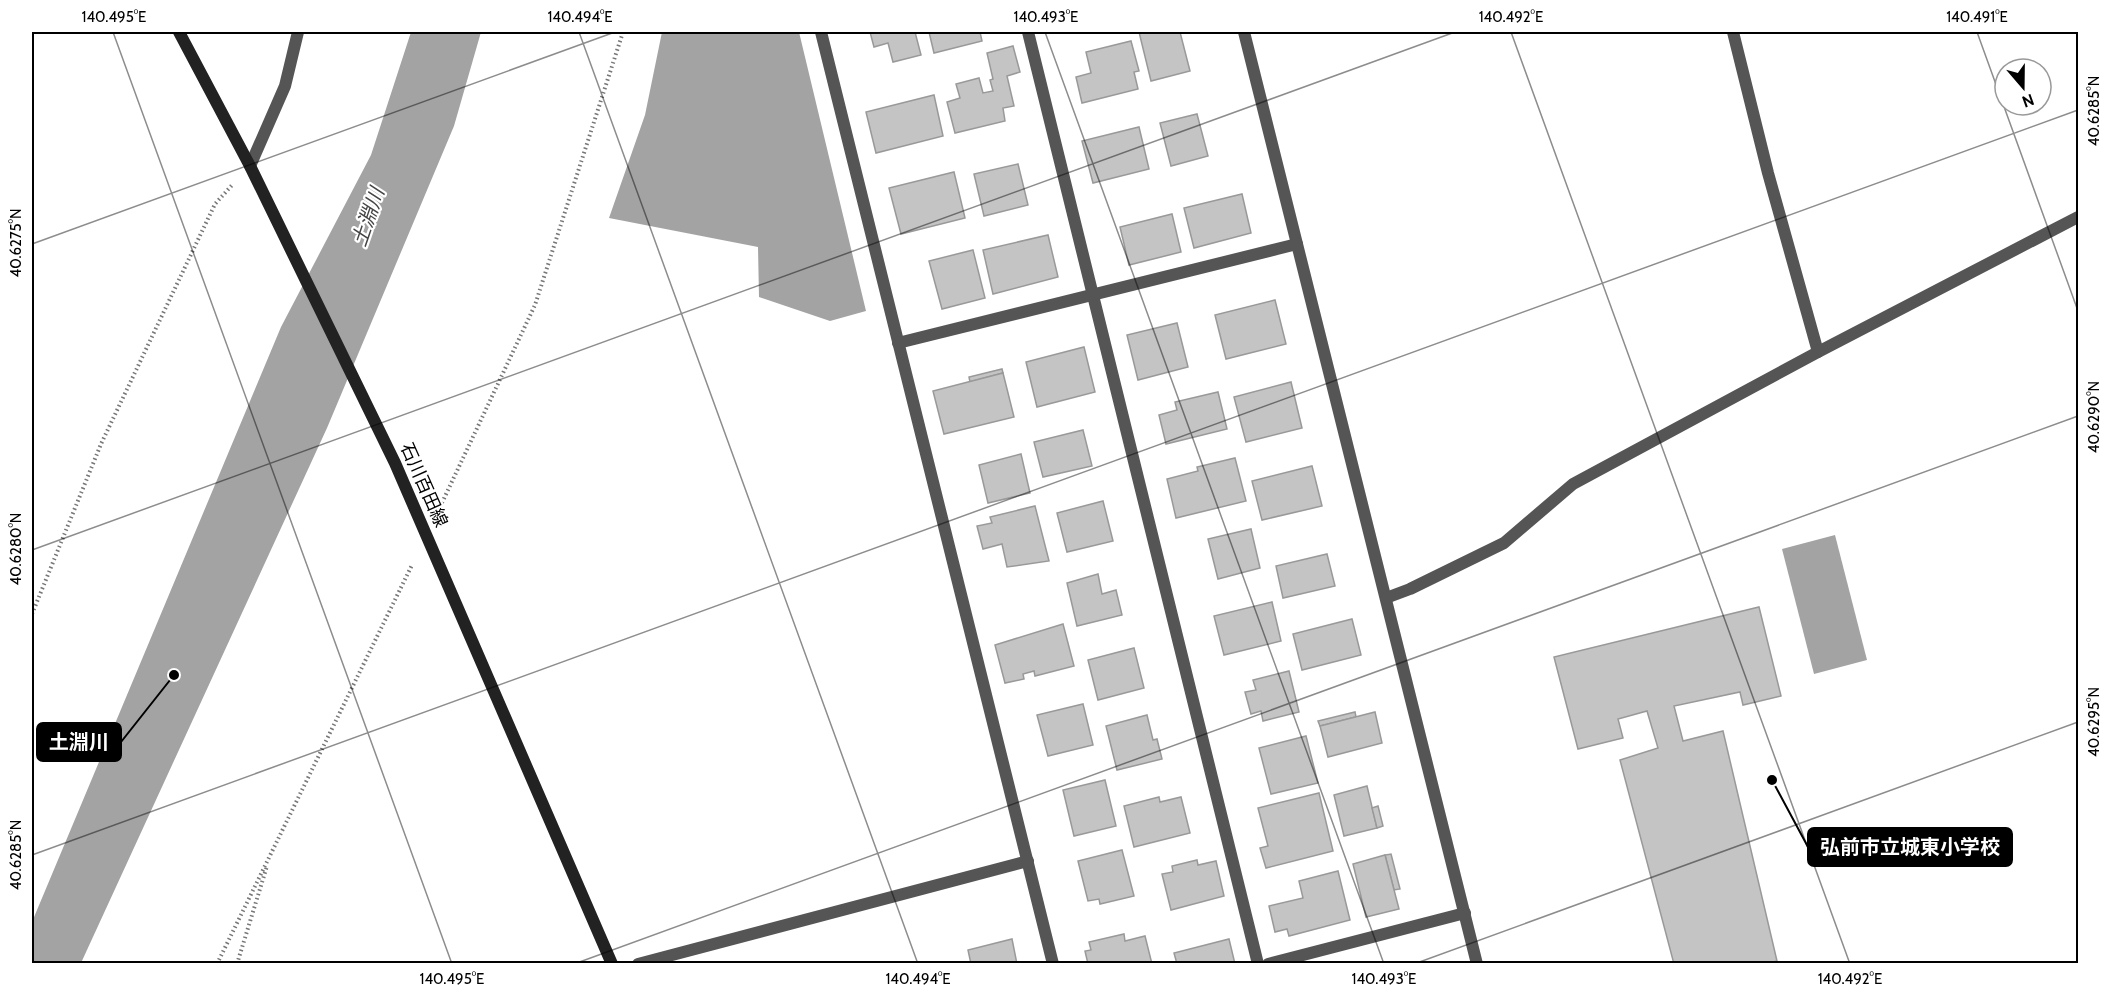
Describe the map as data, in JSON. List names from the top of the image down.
{
  "streets": {
    "main road": ["石川百田線"]
  },
  "water": ["土淵川"],
  "places": ["土淵川", "弘前市立城東小学校"],
  "north": "bottom",
  "coordinates": [
    "140.495°E",
    "140.494°E",
    "140.493°E",
    "140.492°E",
    "140.491°E",
    "40.6285°N",
    "40.6275°N",
    "40.6290°N",
    "40.6280°N",
    "40.6295°N"
  ]
}
